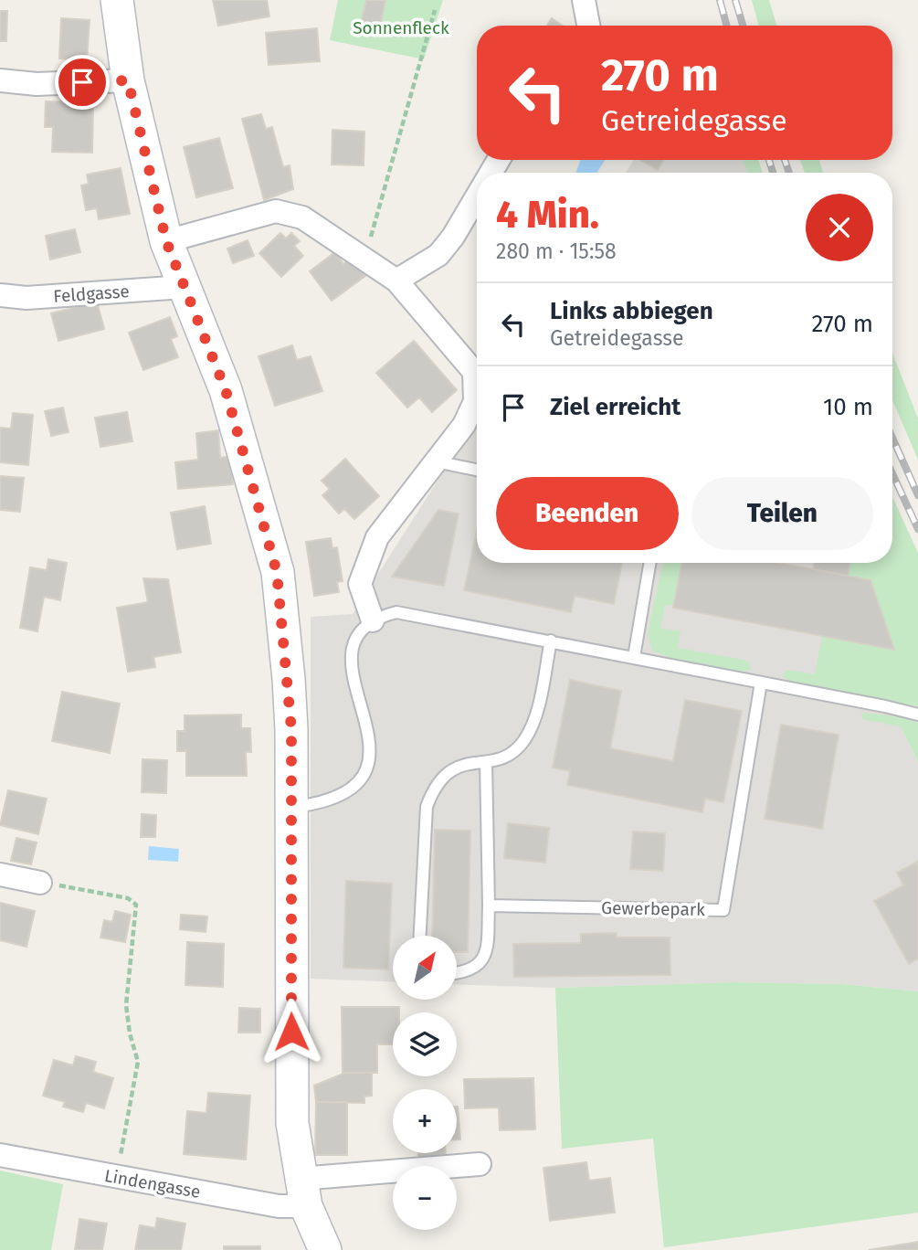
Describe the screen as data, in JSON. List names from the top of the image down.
{
  "streets": {
    "street": ["Feldgasse", "Lindengasse"],
    "lane": ["Gewerbepark"]
  },
  "parks": ["Sonnenfleck"],
  "north": "top right",
  "page": {
    "turn": ["270 m", "Getreidegasse"],
    "heading": ["4 Min.", "280 m · 15:58"],
    "list": [
      {
        "name": "Links abbiegen",
        "note": "Getreidegasse",
        "value": "270 m"
      },
      {
        "name": "Ziel erreicht",
        "value": "10 m"
      }
    ],
    "buttons": ["Beenden", "Teilen"],
    "map_buttons": ["+", "−"]
  }
}
